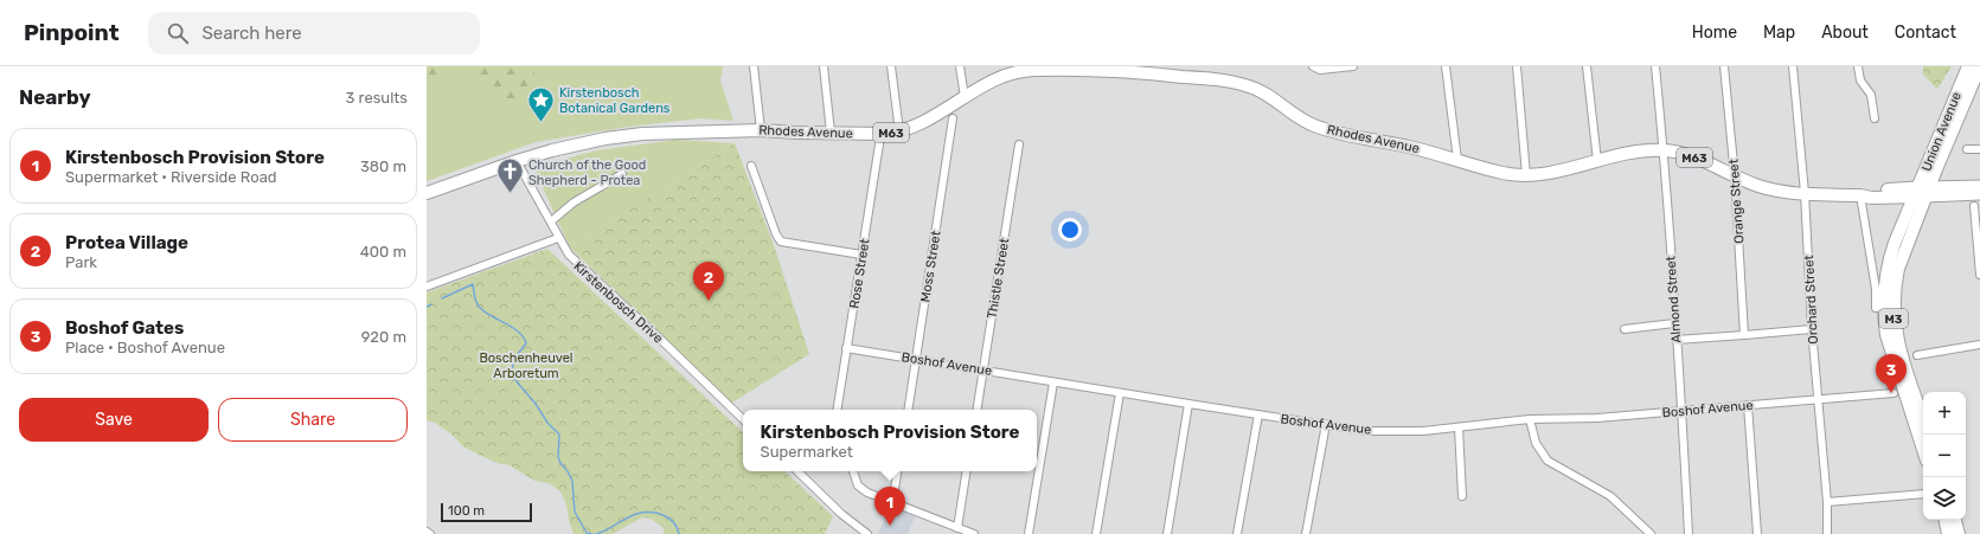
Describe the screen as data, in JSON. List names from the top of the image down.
{
  "streets": {
    "main road": [
      "Rhodes Avenue",
      "Union Avenue",
      "M63",
      "M3"
    ],
    "street": [
      "Orange Street",
      "Moss Street",
      "Rose Street",
      "Thistle Street",
      "Almond Street",
      "Orchard Street",
      "Kirstenbosch Drive",
      "Boshof Avenue"
    ]
  },
  "crossings": [
    ["Rhodes Avenue", "Union Avenue"],
    ["Rhodes Avenue", "M63"],
    ["Rhodes Avenue", "Orange Street"],
    ["Rhodes Avenue", "Rose Street"],
    ["Rhodes Avenue", "Almond Street"],
    ["Rhodes Avenue", "Orchard Street"],
    ["Rhodes Avenue", "Kirstenbosch Drive"],
    ["Rhodes Avenue", "M3"],
    ["Union Avenue", "M63"],
    ["Union Avenue", "M3"],
    ["M63", "M3"],
    ["Moss Street", "Boshof Avenue"],
    ["Rose Street", "Boshof Avenue"],
    ["Thistle Street", "Boshof Avenue"],
    ["Almond Street", "Boshof Avenue"],
    ["Orchard Street", "Boshof Avenue"]
  ],
  "parks": ["Boschenheuvel Arboretum"],
  "places": {
    "place": ["Kirstenbosch Botanical Gardens"],
    "church": ["Church of the Good Shepherd - Protea"]
  },
  "scale_bar": "100 m",
  "page": {
    "header": "Pinpoint",
    "search": "Search here",
    "nav": [
      "Home",
      "Map",
      "About",
      "Contact"
    ],
    "heading": ["Nearby", "3 results"],
    "list": [
      {
        "mark": "1",
        "name": "Kirstenbosch Provision Store",
        "note": "Supermarket · Riverside Road",
        "value": "380 m"
      },
      {
        "mark": "2",
        "name": "Protea Village",
        "note": "Park",
        "value": "400 m"
      },
      {
        "mark": "3",
        "name": "Boshof Gates",
        "note": "Place · Boshof Avenue",
        "value": "920 m"
      }
    ],
    "pins": ["2", "3", "1"],
    "buttons": ["Save", "Share"],
    "map_buttons": ["+", "−"],
    "popup": ["Kirstenbosch Provision Store", "Supermarket"],
    "scale": "100 m"
  }
}
